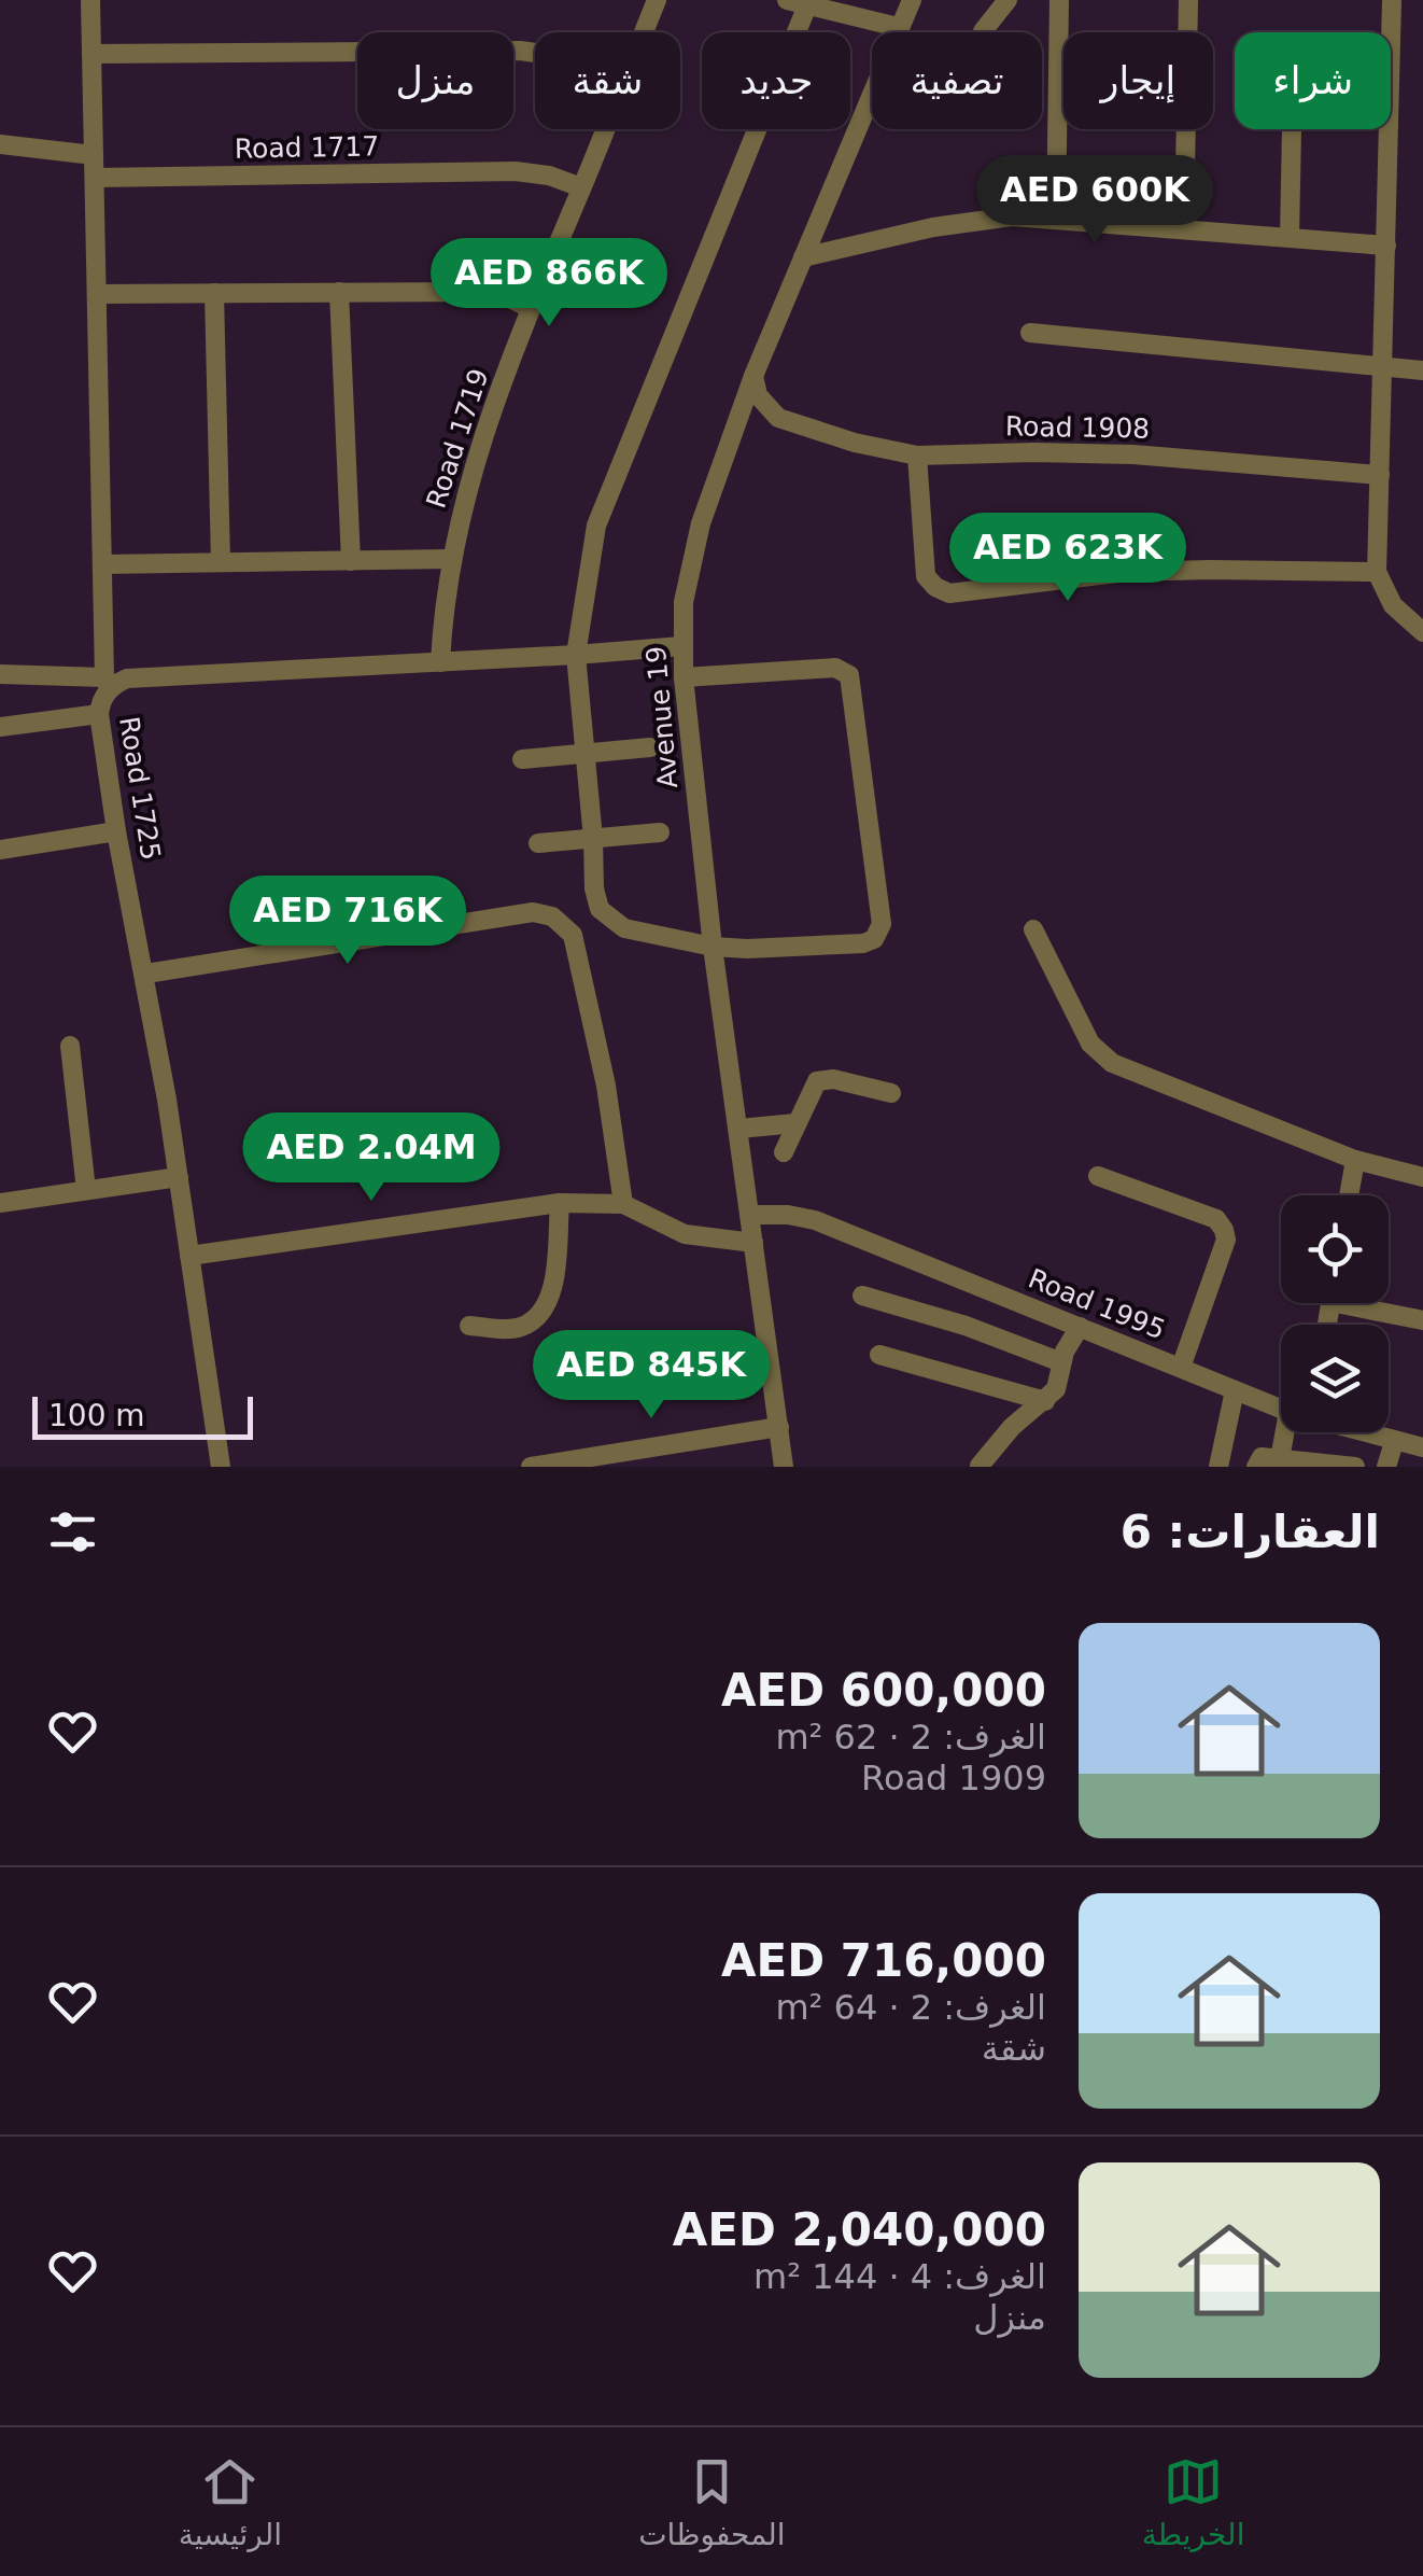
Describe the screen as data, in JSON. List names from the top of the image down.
{
  "streets": {
    "street": [
      "Road 1717",
      "Road 1908",
      "Road 1719",
      "Avenue 19",
      "Road 1725",
      "Road 1995"
    ]
  },
  "crossings": [
    ["Road 1717", "Road 1719"],
    ["Road 1719", "Road 1725"],
    ["Avenue 19", "Road 1725"],
    ["Avenue 19", "Road 1995"]
  ],
  "scale_bar": "100 m",
  "page": {
    "chip": [
      "شراء",
      "إيجار",
      "تصفية",
      "جديد",
      "شقة",
      "منزل"
    ],
    "price": [
      "AED 600K",
      "AED 866K",
      "AED 623K",
      "AED 716K",
      "AED 2.04M",
      "AED 845K"
    ],
    "scale": "100 m",
    "heading": "العقارات: 6",
    "list": [
      {
        "name": "AED 600,000",
        "note": "الغرف: 2 · 62 m² · Road 1909"
      },
      {
        "name": "AED 716,000",
        "note": "الغرف: 2 · 64 m² · شقة"
      },
      {
        "name": "AED 2,040,000",
        "note": "الغرف: 4 · 144 m² · منزل"
      }
    ],
    "tabs": ["الخريطة", "المحفوظات", "الرئيسية"]
  }
}
